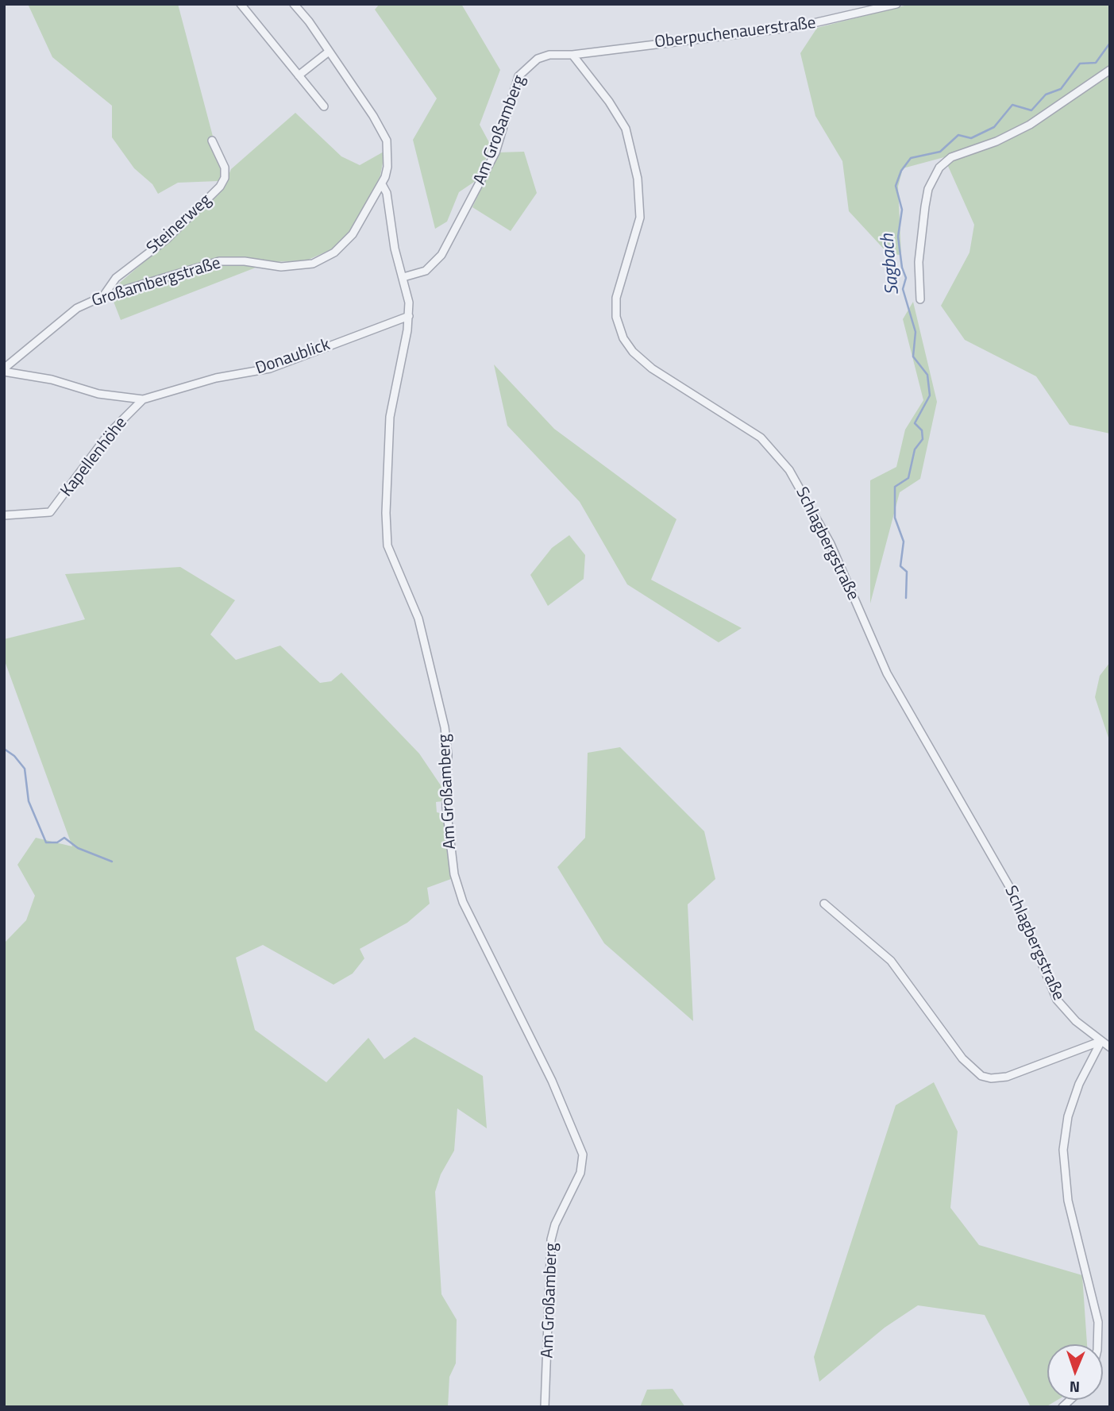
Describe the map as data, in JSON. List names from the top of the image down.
{
  "streets": {
    "street": [
      "Oberpuchenauerstraße",
      "Am Großamberg",
      "Steinerweg",
      "Großambergstraße",
      "Donaublick",
      "Kapellenhöhe",
      "Schlagbergstraße"
    ]
  },
  "crossings": [
    ["Oberpuchenauerstraße", "Am Großamberg"],
    ["Oberpuchenauerstraße", "Schlagbergstraße"],
    ["Am Großamberg", "Großambergstraße"],
    ["Am Großamberg", "Donaublick"],
    ["Am Großamberg", "Schlagbergstraße"],
    ["Steinerweg", "Großambergstraße"],
    ["Großambergstraße", "Kapellenhöhe"],
    ["Donaublick", "Kapellenhöhe"]
  ],
  "water": ["Sagbach"],
  "north": "bottom"
}
